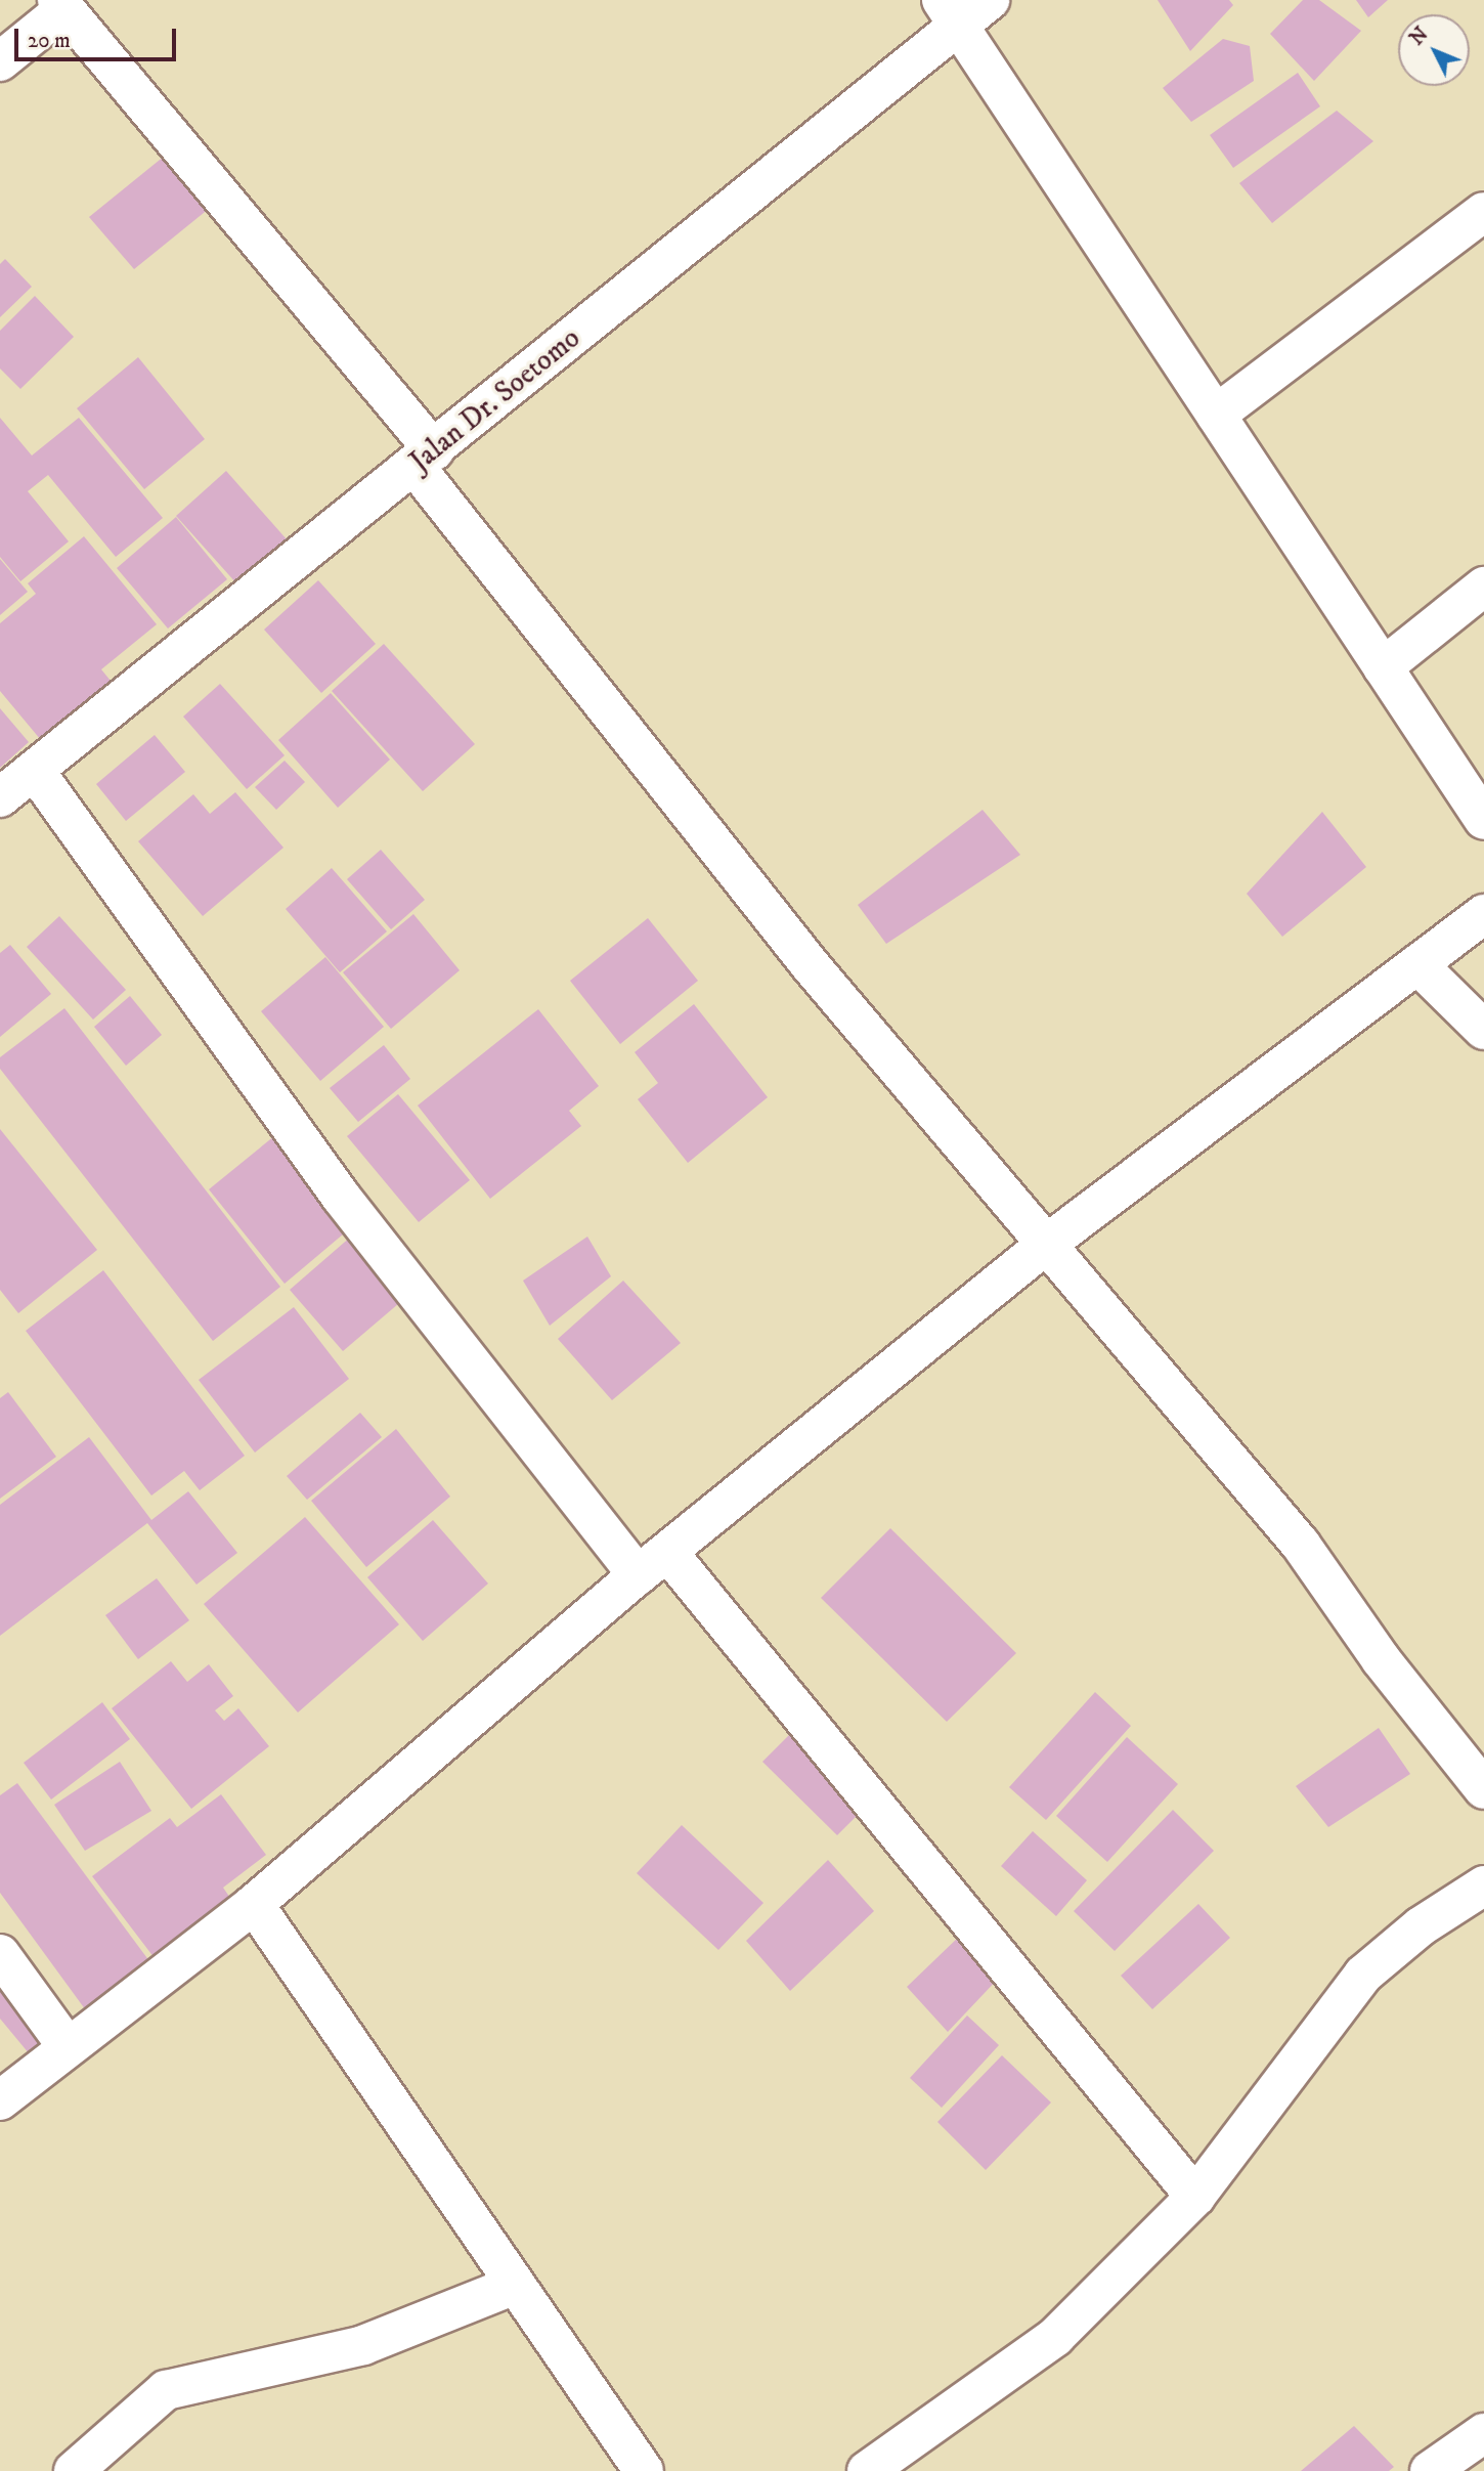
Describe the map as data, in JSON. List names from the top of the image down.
{
  "streets": {
    "street": ["Jalan Dr. Soetomo"]
  },
  "scale_bar": "20 m",
  "north": "top left"
}
